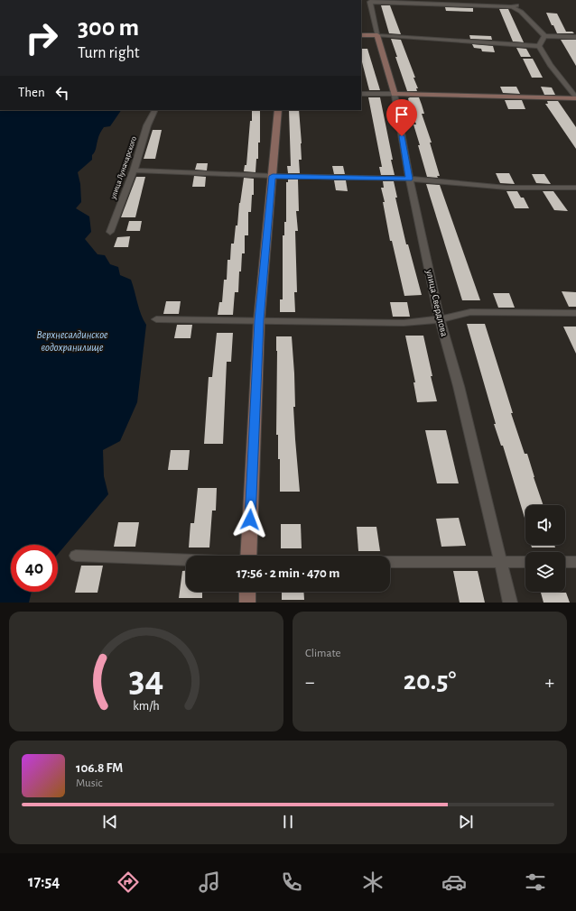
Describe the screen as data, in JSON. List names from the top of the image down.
{
  "streets": {
    "street": ["улица Луначарского", "улица Свердлова"]
  },
  "water": ["Верхнесалдинское водохранилище"],
  "page": {
    "turn": ["300 m", "Turn right"],
    "then": "Then",
    "limit": "40",
    "trip": "17:56 · 2 min · 470 m",
    "tile": "Climate",
    "heat": ["−", "20.5°", "+"],
    "song": ["106.8 FM", "Music"],
    "tabs": "17:54",
    "gauge": ["34", "km/h"]
  }
}
